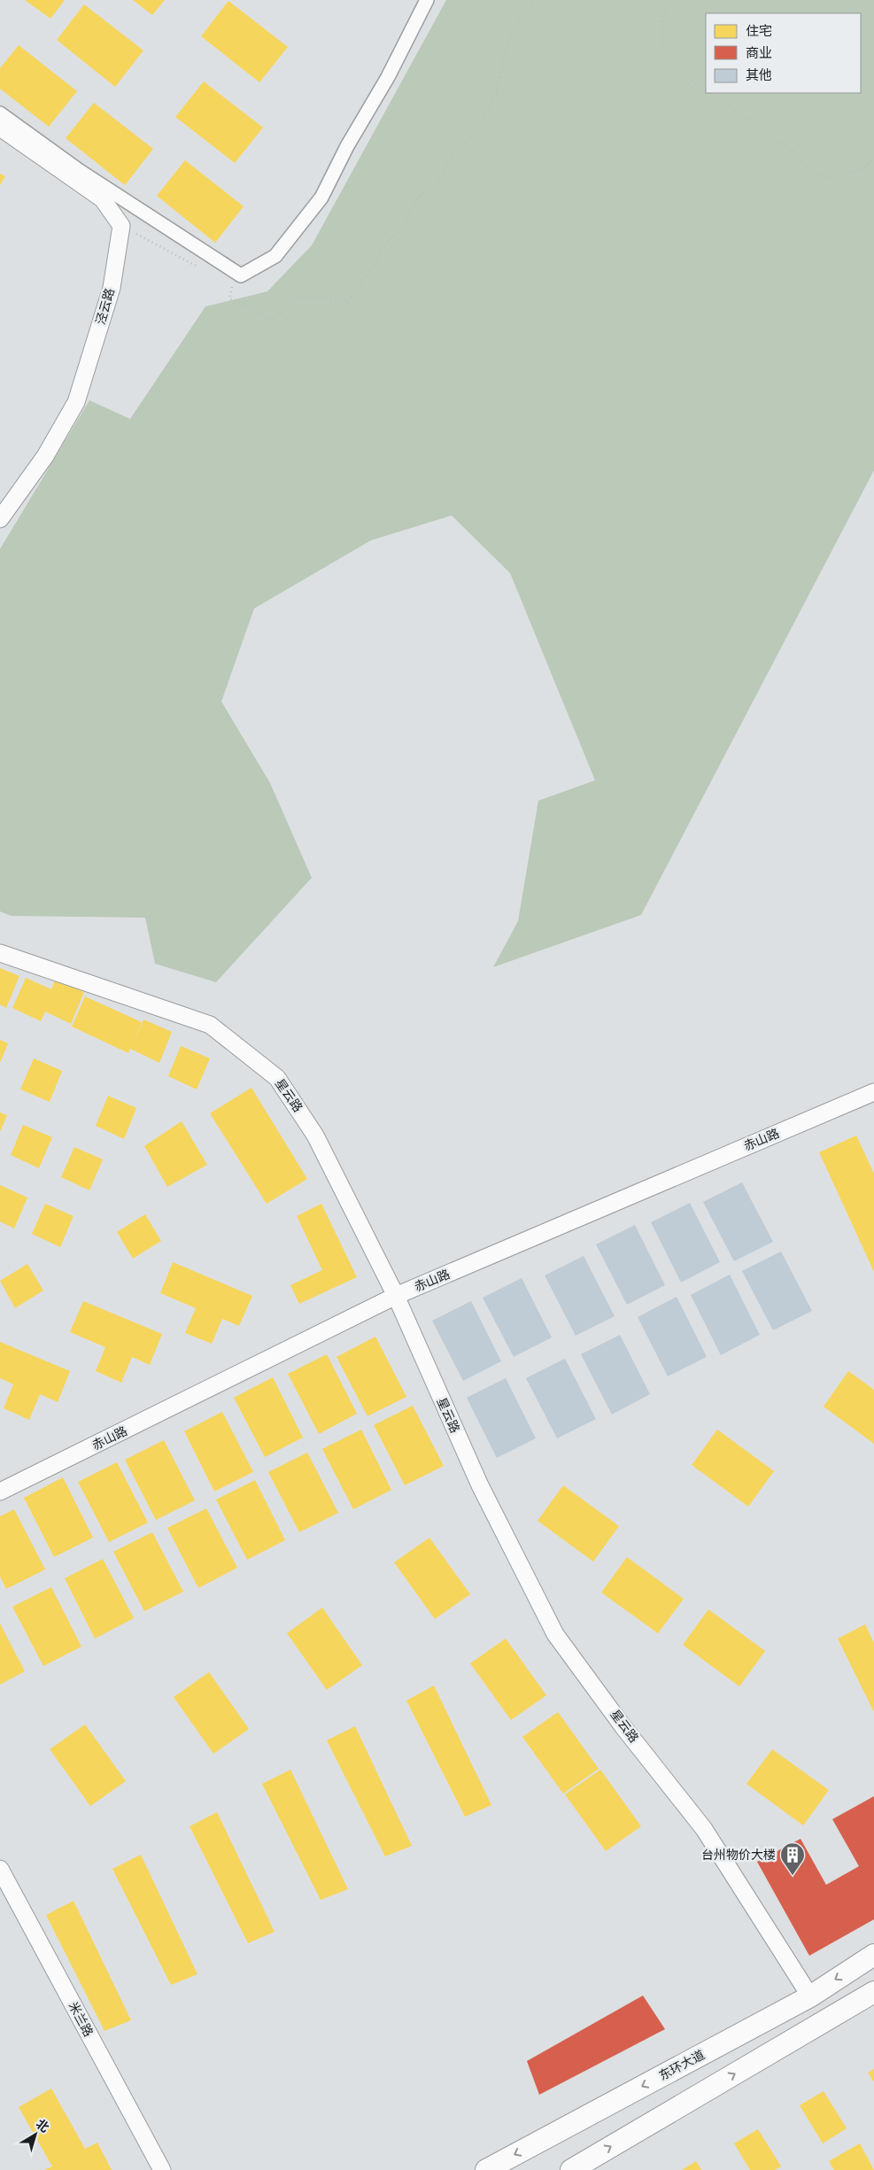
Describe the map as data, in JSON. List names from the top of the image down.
{
  "streets": {
    "main road": ["东环大道"],
    "street": [
      "泾云路",
      "星云路",
      "赤山路",
      "米兰路"
    ]
  },
  "crossings": [
    ["星云路", "赤山路"],
    ["星云路", "东环大道"]
  ],
  "places": {
    "building": ["台州物价大楼"]
  },
  "legend": ["住宅", "商业", "其他"],
  "north": "top right"
}
